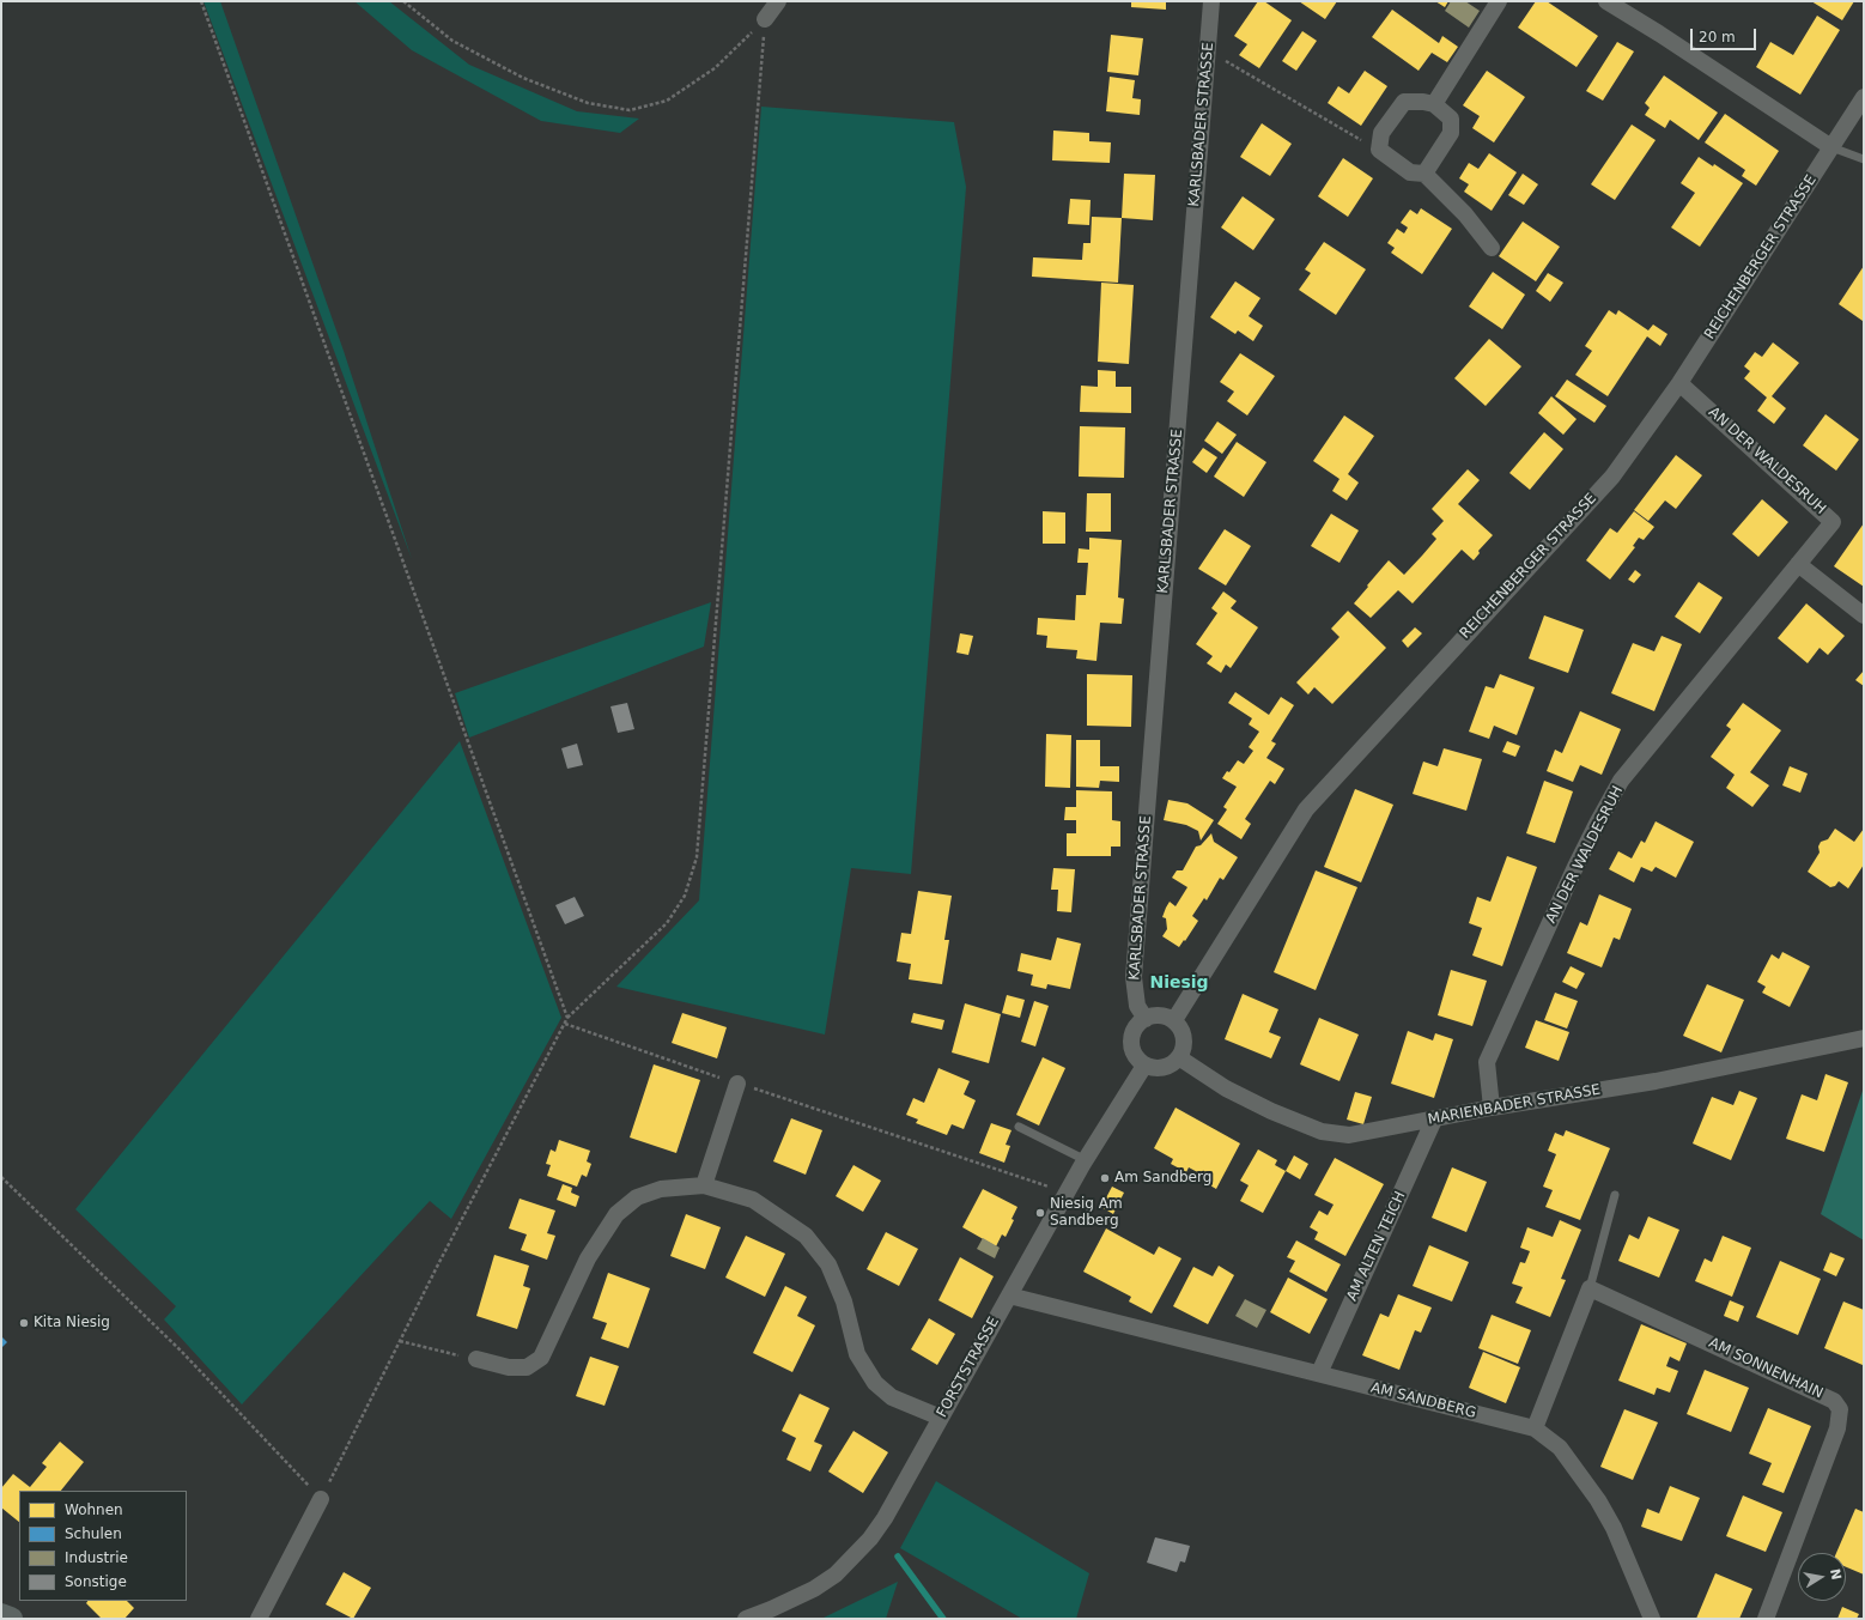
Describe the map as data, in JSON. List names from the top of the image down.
{
  "streets": {
    "street": [
      "KARLSBADER STRASSE",
      "REICHENBERGER STRASSE",
      "AN DER WALDESRUH",
      "MARIENBADER STRASSE",
      "AM ALTEN TEICH",
      "FORSTSTRASSE",
      "AM SONNENHAIN",
      "AM SANDBERG"
    ]
  },
  "crossings": [
    ["KARLSBADER STRASSE", "REICHENBERGER STRASSE"],
    ["KARLSBADER STRASSE", "MARIENBADER STRASSE"],
    ["KARLSBADER STRASSE", "FORSTSTRASSE"],
    ["REICHENBERGER STRASSE", "AN DER WALDESRUH"],
    ["REICHENBERGER STRASSE", "MARIENBADER STRASSE"],
    ["REICHENBERGER STRASSE", "FORSTSTRASSE"],
    ["AN DER WALDESRUH", "MARIENBADER STRASSE"],
    ["MARIENBADER STRASSE", "AM ALTEN TEICH"],
    ["MARIENBADER STRASSE", "FORSTSTRASSE"],
    ["AM ALTEN TEICH", "AM SANDBERG"],
    ["FORSTSTRASSE", "AM SANDBERG"]
  ],
  "districts": ["Niesig"],
  "places": ["Am Sandberg", "Niesig Am Sandberg", "Kita Niesig"],
  "legend": [
    "Wohnen",
    "Schulen",
    "Industrie",
    "Sonstige"
  ],
  "scale_bar": "20 m",
  "north": "right"
}
